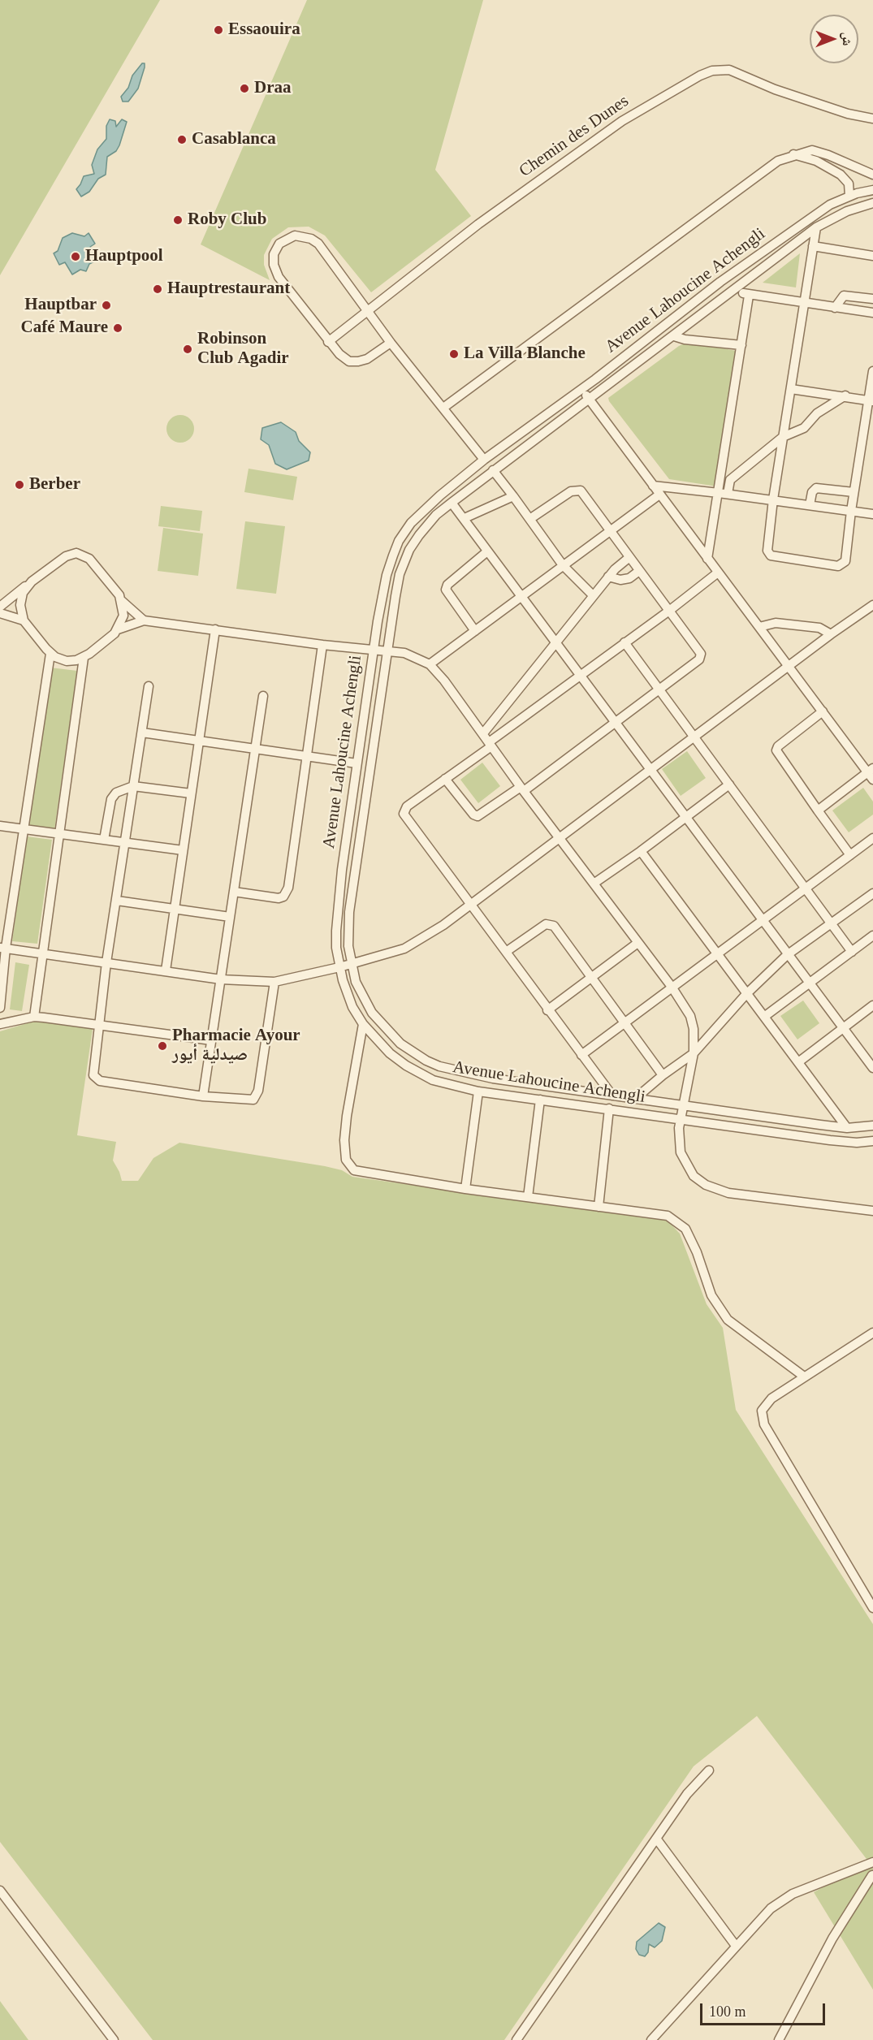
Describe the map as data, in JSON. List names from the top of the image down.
{
  "streets": {
    "street": ["Chemin des Dunes", "Avenue Lahoucine Achengli"]
  },
  "places": [
    "Essaouira",
    "Draa",
    "Casablanca",
    "Roby Club",
    "Hauptpool",
    "Hauptrestaurant",
    "Hauptbar",
    "Café Maure",
    "Robinson Club Agadir",
    "La Villa Blanche",
    "Berber",
    "Pharmacie Ayour صيدلية أيور"
  ],
  "scale_bar": "100 m",
  "north": "right"
}
